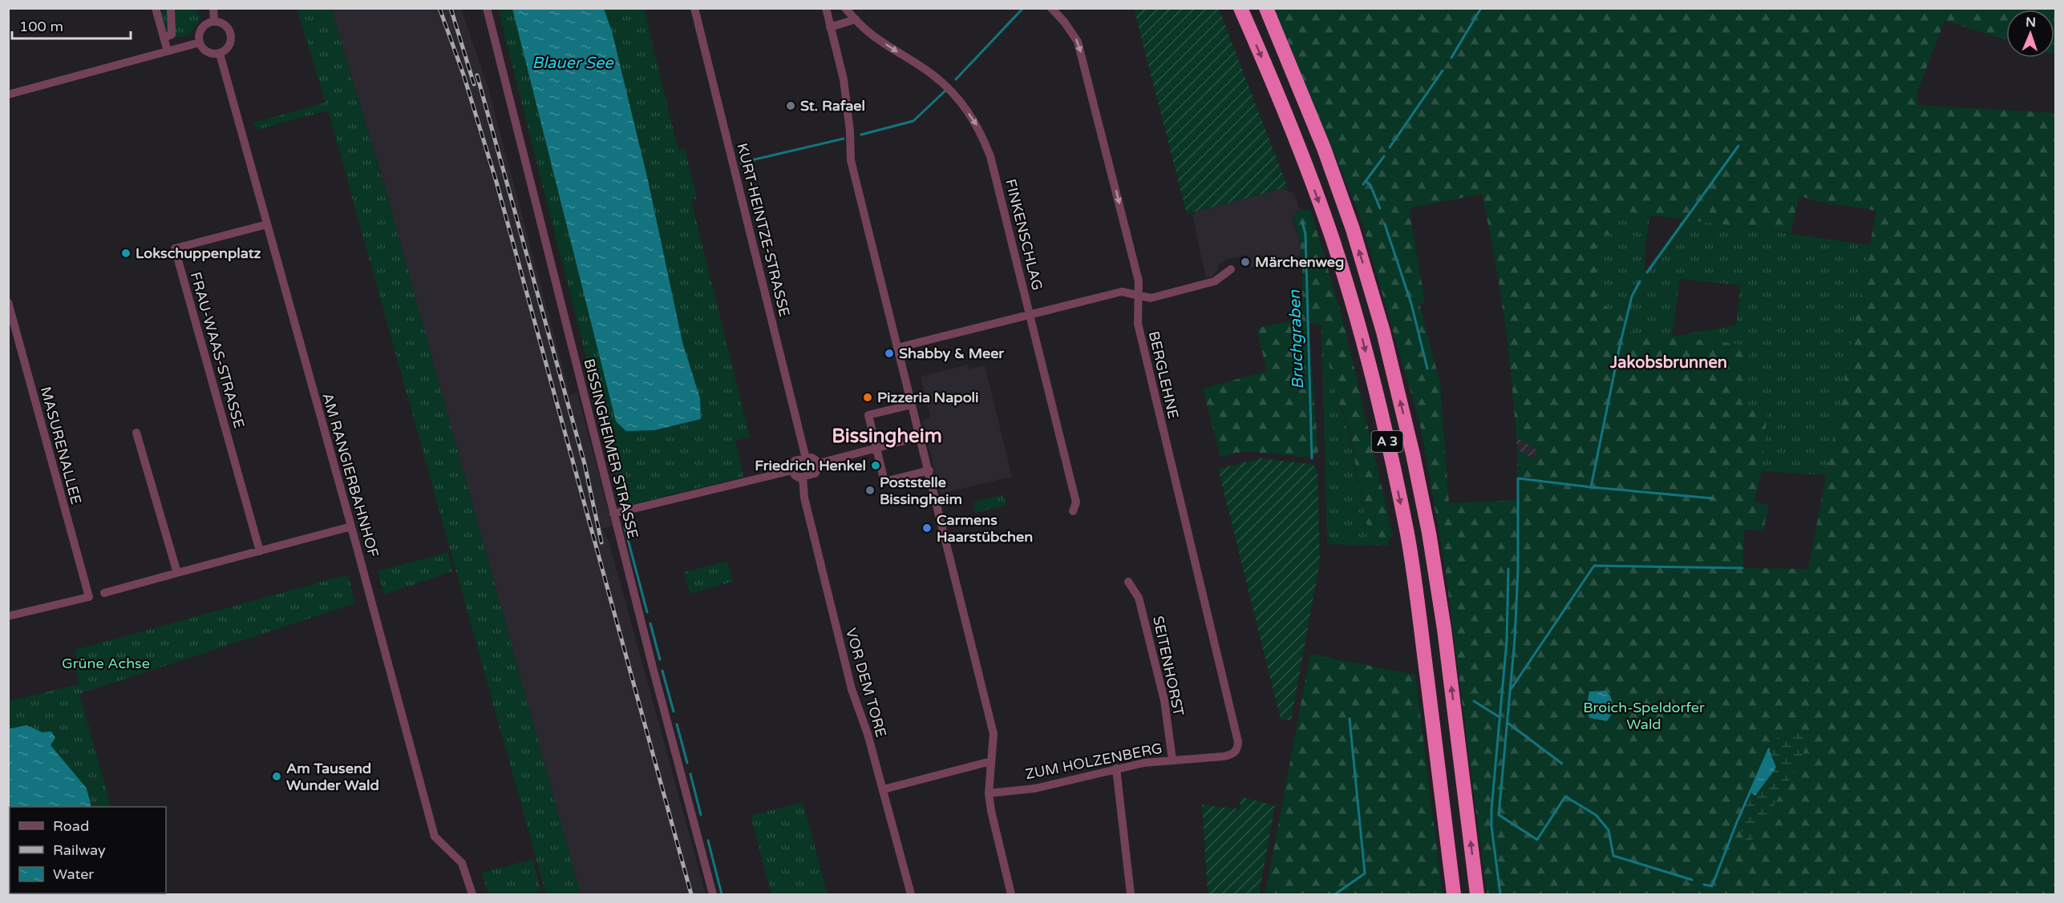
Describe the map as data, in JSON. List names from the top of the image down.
{
  "streets": {
    "highway": ["A 3"],
    "street": [
      "KURT-HEINTZE-STRASSE",
      "FINKENSCHLAG",
      "FRAU-WAAS-STRASSE",
      "BERGLEHNE",
      "MASURENALLEE",
      "BISSINGHEIMER STRASSE",
      "AM RANGIERBAHNHOF",
      "SEITENHORST",
      "VOR DEM TORE",
      "ZUM HOLZENBERG"
    ]
  },
  "crossings": [
    ["KURT-HEINTZE-STRASSE", "VOR DEM TORE"],
    ["FRAU-WAAS-STRASSE", "AM RANGIERBAHNHOF"],
    ["BERGLEHNE", "ZUM HOLZENBERG"],
    ["SEITENHORST", "ZUM HOLZENBERG"]
  ],
  "one_way": ["FINKENSCHLAG", "BERGLEHNE"],
  "districts": ["Jakobsbrunnen", "Bissingheim"],
  "water": ["Blauer See", "Bruchgraben"],
  "parks": ["Grüne Achse", "Broich-Speldorfer Wald"],
  "places": [
    "St. Rafael",
    "Lokschuppenplatz",
    "Märchenweg",
    "Shabby & Meer",
    "Pizzeria Napoli",
    "Friedrich Henkel",
    "Poststelle Bissingheim",
    "Carmens Haarstübchen",
    "Am Tausend Wunder Wald"
  ],
  "legend": ["Road", "Railway", "Water"],
  "scale_bar": "100 m",
  "north": "top"
}
